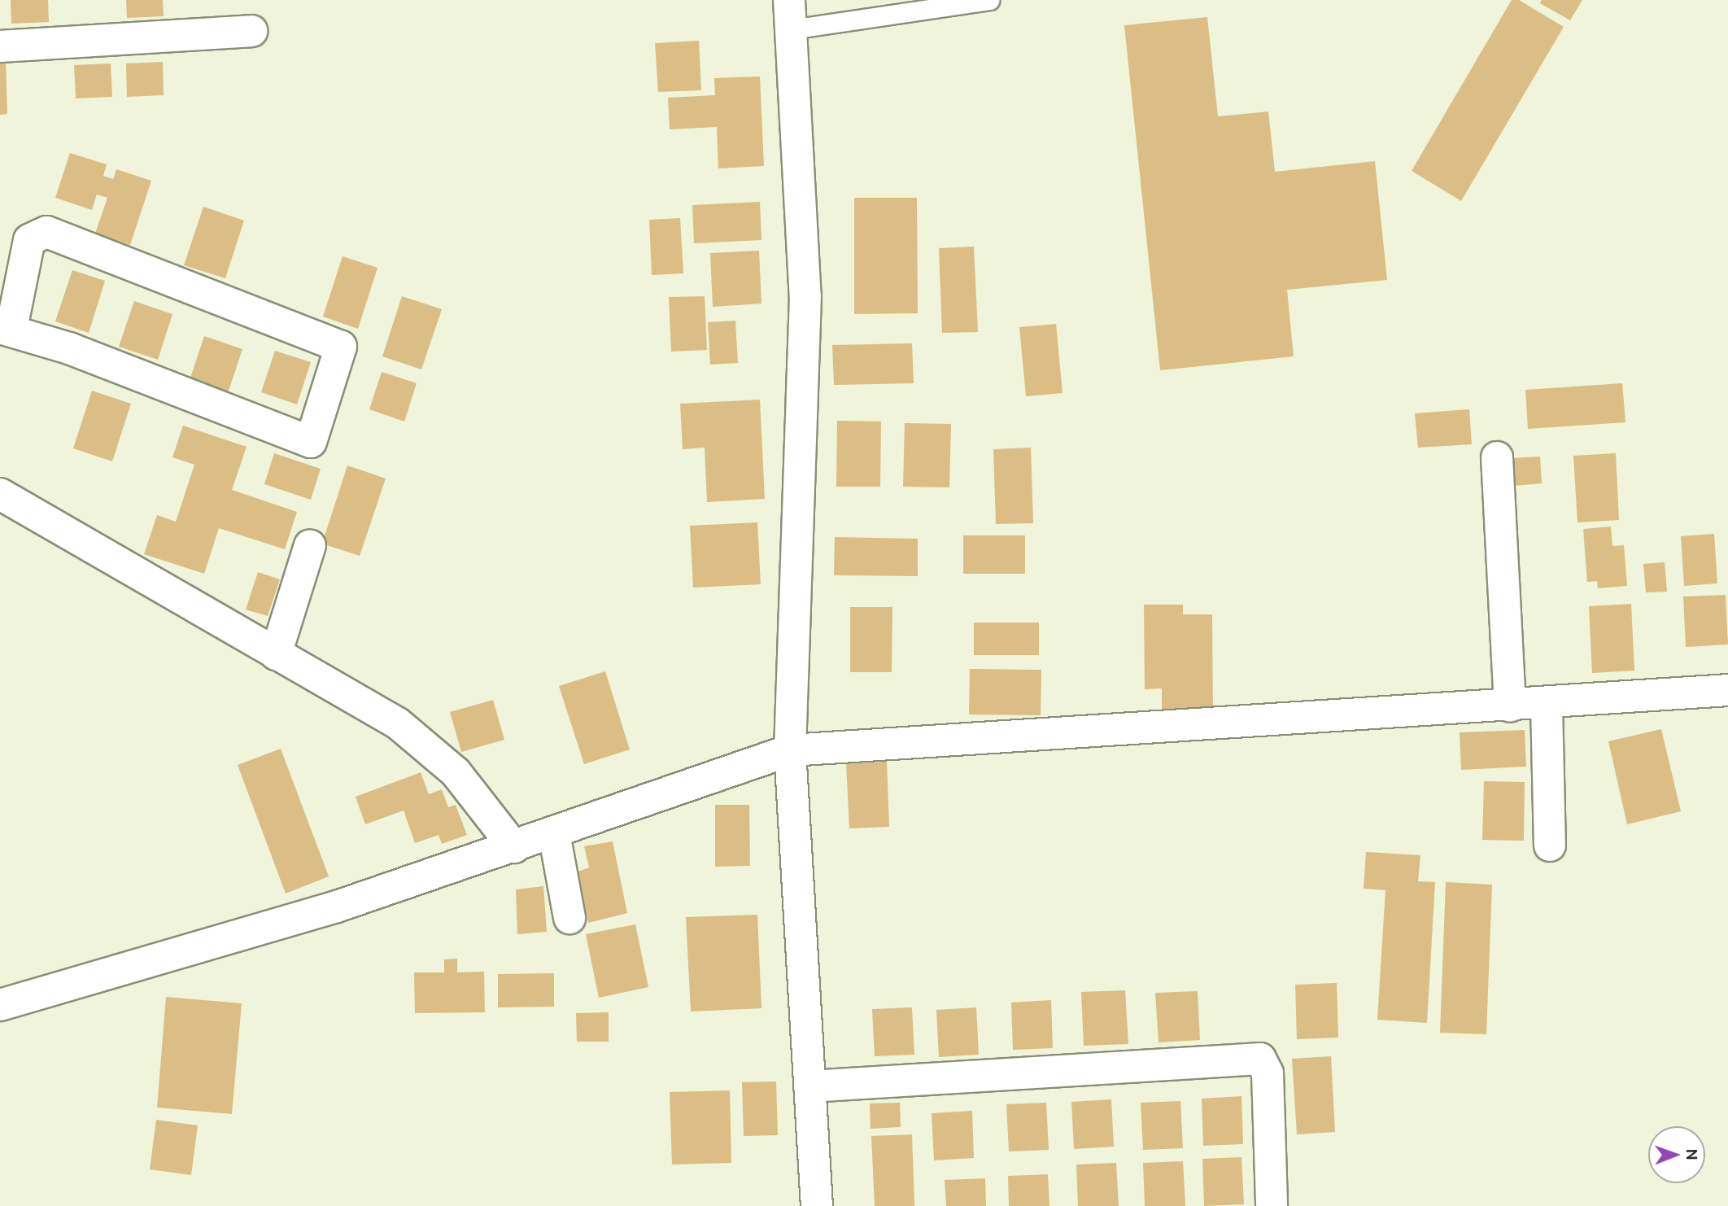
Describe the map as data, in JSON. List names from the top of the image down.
{
  "north": "right"
}
